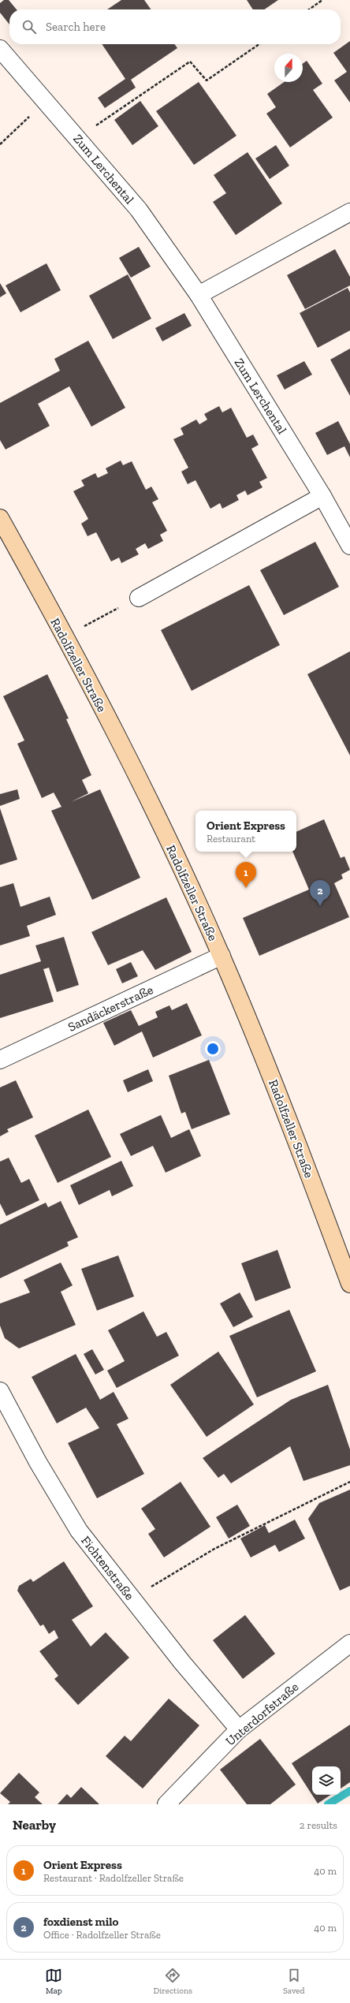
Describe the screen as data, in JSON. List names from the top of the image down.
{
  "streets": {
    "street": [
      "Zum Lerchental",
      "Radolfzeller Straße",
      "Sandäckerstraße",
      "Fichtenstraße",
      "Unterdorfstraße"
    ]
  },
  "crossings": [
    ["Radolfzeller Straße", "Sandäckerstraße"],
    ["Fichtenstraße", "Unterdorfstraße"]
  ],
  "north": "top",
  "page": {
    "search": "Search here",
    "popup": ["Orient Express", "Restaurant"],
    "pins": ["1", "2"],
    "heading": ["Nearby", "2 results"],
    "list": [
      {
        "mark": "1",
        "name": "Orient Express",
        "note": "Restaurant · Radolfzeller Straße",
        "value": "40 m"
      },
      {
        "mark": "2",
        "name": "foxdienst milo",
        "note": "Office · Radolfzeller Straße",
        "value": "40 m"
      }
    ],
    "nav": ["Map", "Directions", "Saved"]
  }
}
